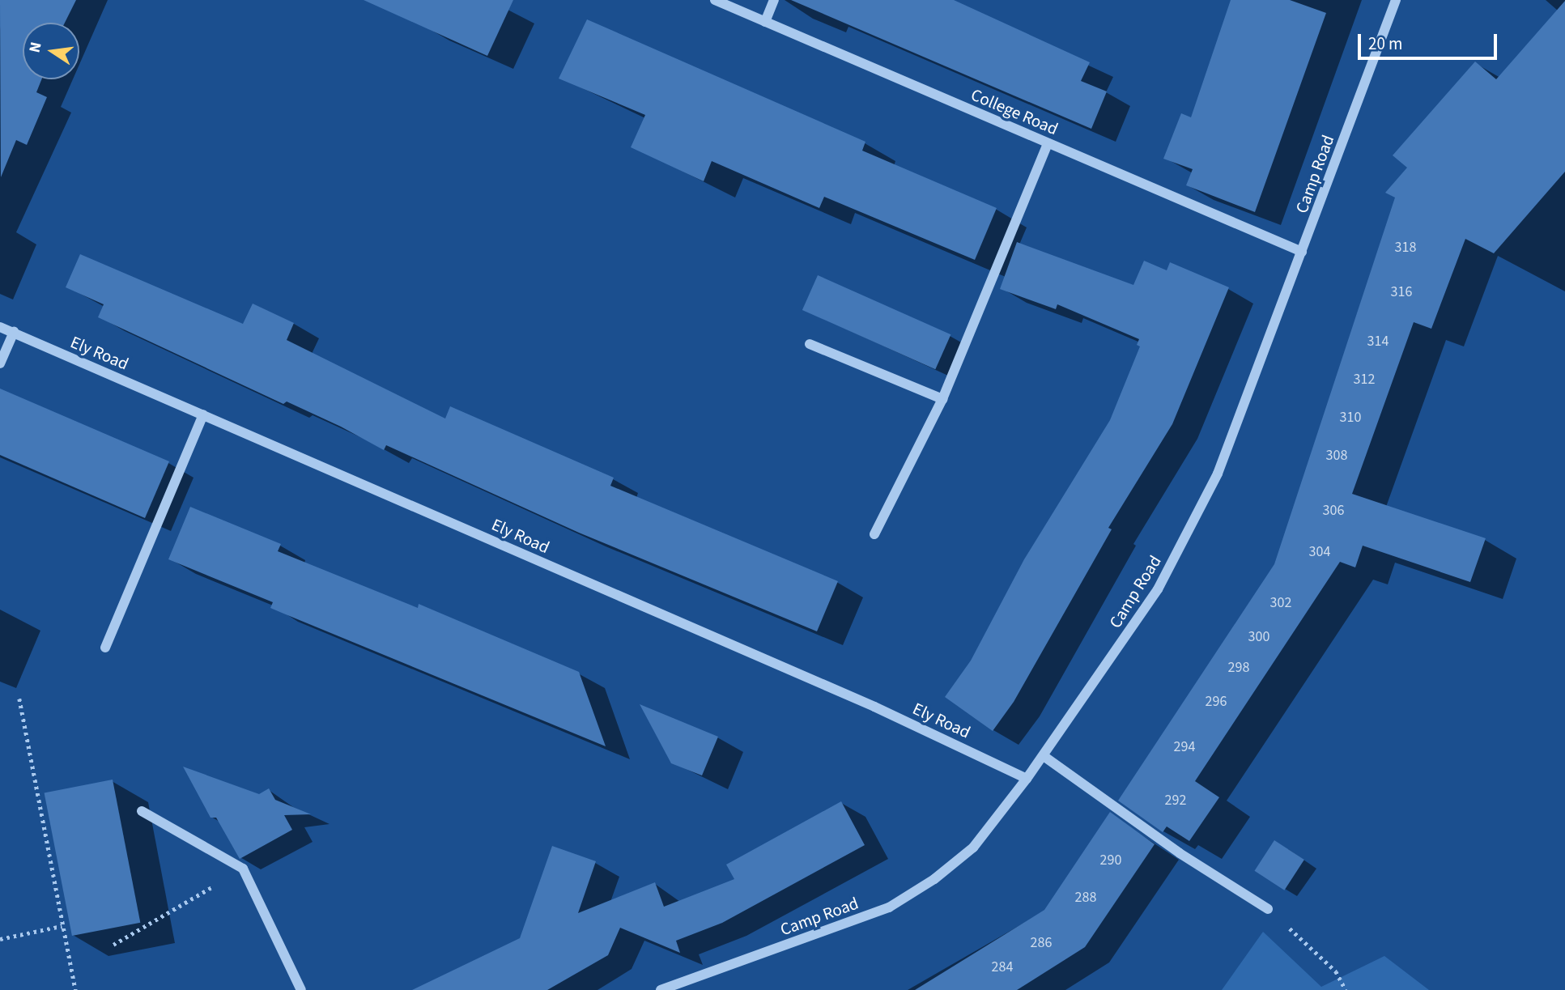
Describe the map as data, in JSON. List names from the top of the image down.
{
  "streets": {
    "street": ["College Road", "Camp Road", "Ely Road"]
  },
  "crossings": [
    ["College Road", "Camp Road"],
    ["Camp Road", "Ely Road"]
  ],
  "house_numbers": [
    "318",
    "316",
    "314",
    "312",
    "310",
    "308",
    "306",
    "304",
    "302",
    "300",
    "298",
    "296",
    "294",
    "292",
    "290",
    "288",
    "286",
    "284"
  ],
  "scale_bar": "20 m",
  "north": "left"
}
